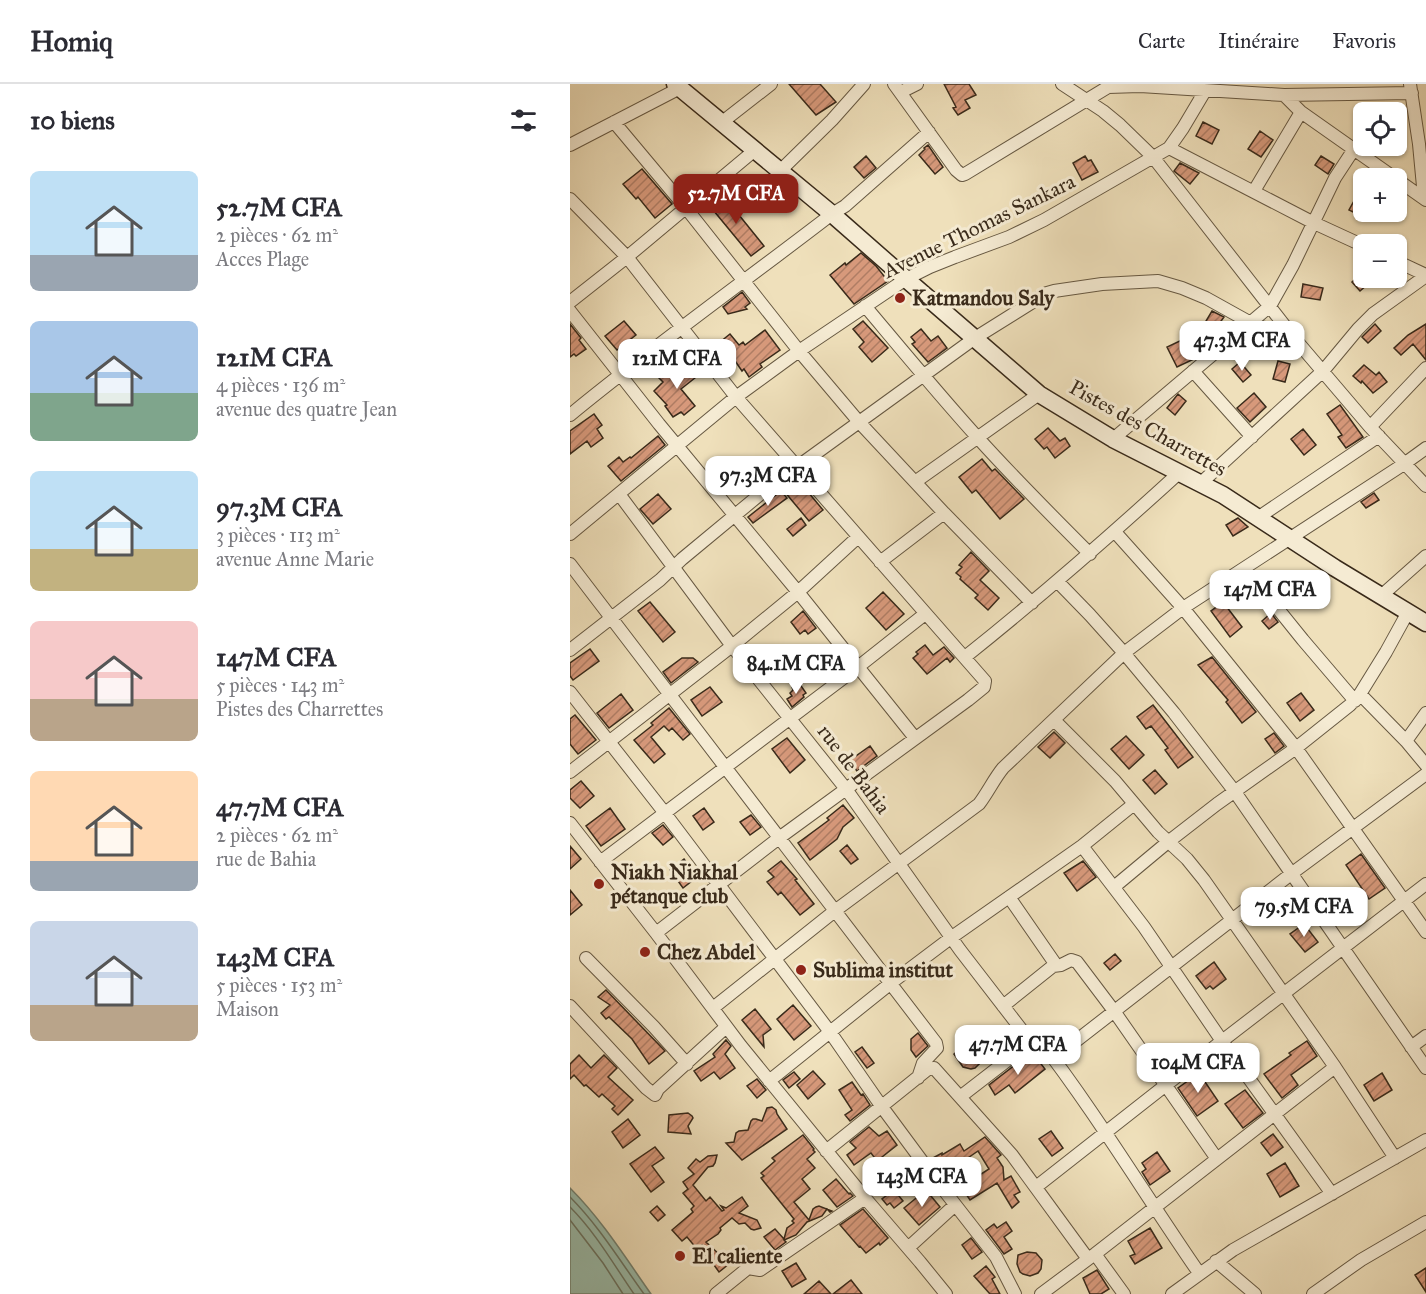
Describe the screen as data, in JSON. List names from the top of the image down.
{
  "streets": {
    "main road": ["Pistes des Charrettes"],
    "street": ["Avenue Thomas Sankara", "rue de Bahia"]
  },
  "crossings": [
    ["Avenue Thomas Sankara", "Pistes des Charrettes"],
    ["Avenue Thomas Sankara", "rue de Bahia"]
  ],
  "places": [
    "Katmandou Saly",
    "Niakh Niakhal pétanque club",
    "Chez Abdel",
    "Sublima institut",
    "El caliente"
  ],
  "page": {
    "header": "Homiq",
    "nav": ["Carte", "Itinéraire", "Favoris"],
    "heading": "10 biens",
    "map_buttons": ["+", "−"],
    "list": [
      {
        "name": "52.7M CFA",
        "note": "2 pièces · 62 m² · Acces Plage"
      },
      {
        "name": "121M CFA",
        "note": "4 pièces · 136 m² · avenue des quatre Jean"
      },
      {
        "name": "97.3M CFA",
        "note": "3 pièces · 113 m² · avenue Anne Marie"
      },
      {
        "name": "147M CFA",
        "note": "5 pièces · 143 m² · Pistes des Charrettes"
      },
      {
        "name": "47.7M CFA",
        "note": "2 pièces · 62 m² · rue de Bahia"
      },
      {
        "name": "143M CFA",
        "note": "5 pièces · 153 m² · Maison"
      }
    ],
    "price": [
      "52.7M CFA",
      "47.3M CFA",
      "121M CFA",
      "97.3M CFA",
      "147M CFA",
      "84.1M CFA",
      "79.5M CFA",
      "47.7M CFA",
      "104M CFA",
      "143M CFA"
    ]
  }
}
